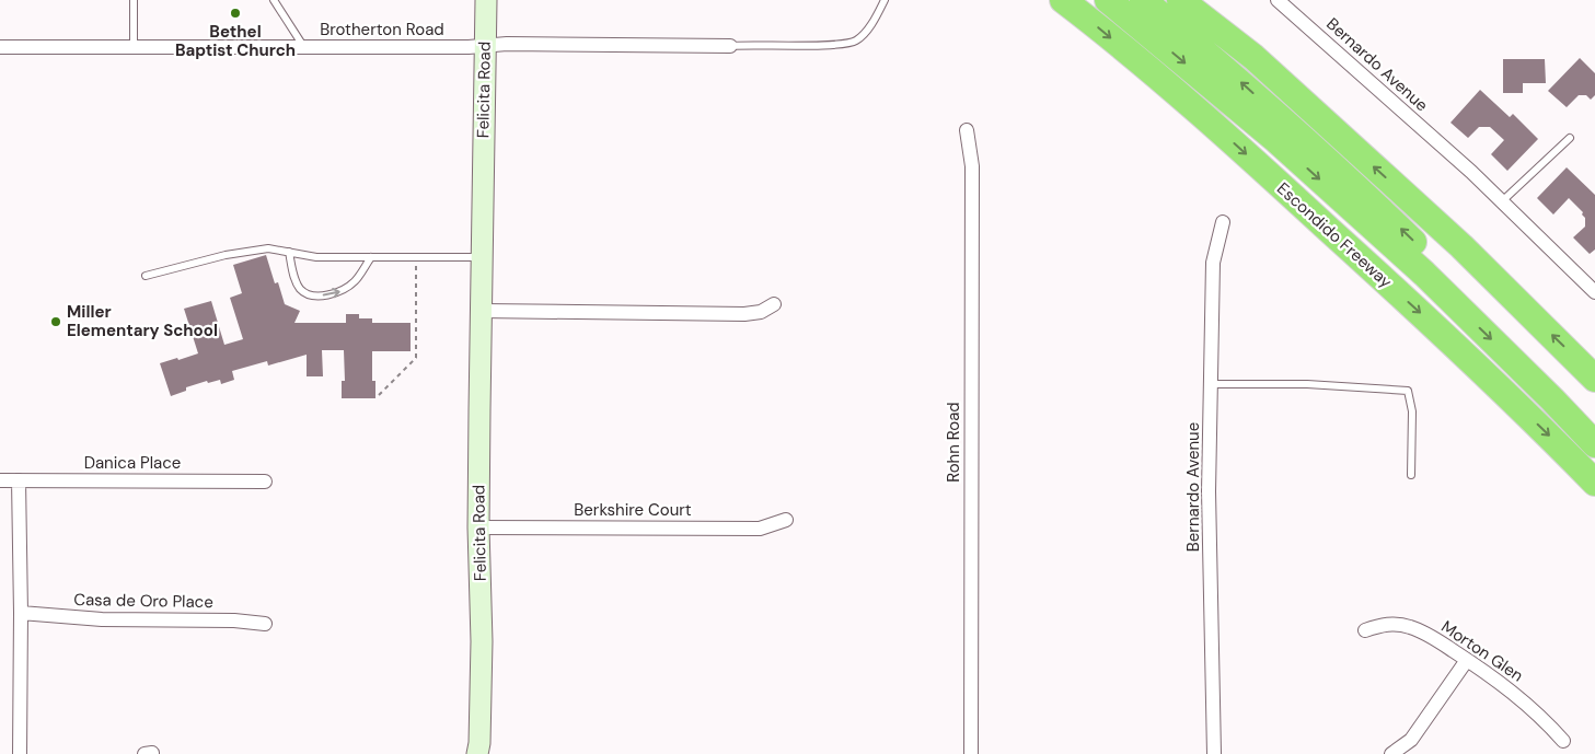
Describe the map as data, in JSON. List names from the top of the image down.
{
  "streets": {
    "highway": ["Escondido Freeway"],
    "main road": ["Felicita Road"],
    "street": [
      "Brotherton Road",
      "Bernardo Avenue",
      "Rohn Road",
      "Danica Place",
      "Berkshire Court",
      "Casa de Oro Place",
      "Morton Glen"
    ]
  },
  "crossings": [
    ["Brotherton Road", "Felicita Road"],
    ["Felicita Road", "Berkshire Court"]
  ],
  "places": ["Bethel Baptist Church", "Miller Elementary School"]
}
